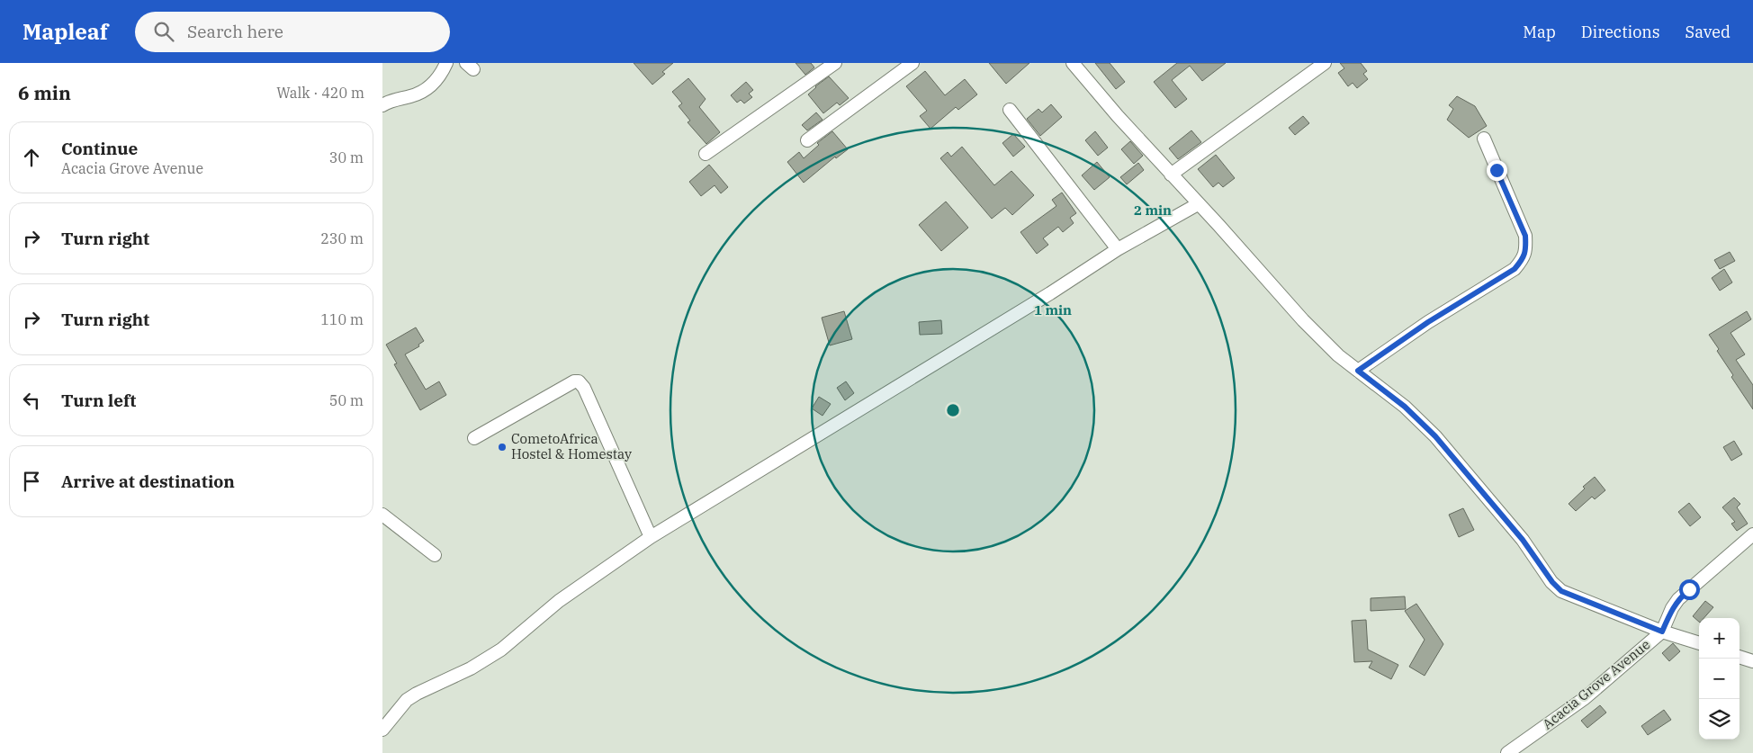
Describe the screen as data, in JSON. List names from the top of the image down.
{
  "streets": {
    "street": ["Acacia Grove Avenue"]
  },
  "places": ["CometoAfrica Hostel & Homestay"],
  "page": {
    "header": "Mapleaf",
    "search": "Search here",
    "nav": ["Map", "Directions", "Saved"],
    "heading": ["6 min", "Walk · 420 m"],
    "list": [
      ["Continue", "Acacia Grove Avenue", "30 m"],
      ["Turn right", "230 m"],
      ["Turn right", "110 m"],
      ["Turn left", "50 m"],
      "Arrive at destination"
    ],
    "map_buttons": ["+", "−"]
  },
  "rings": ["2 min", "1 min"]
}
